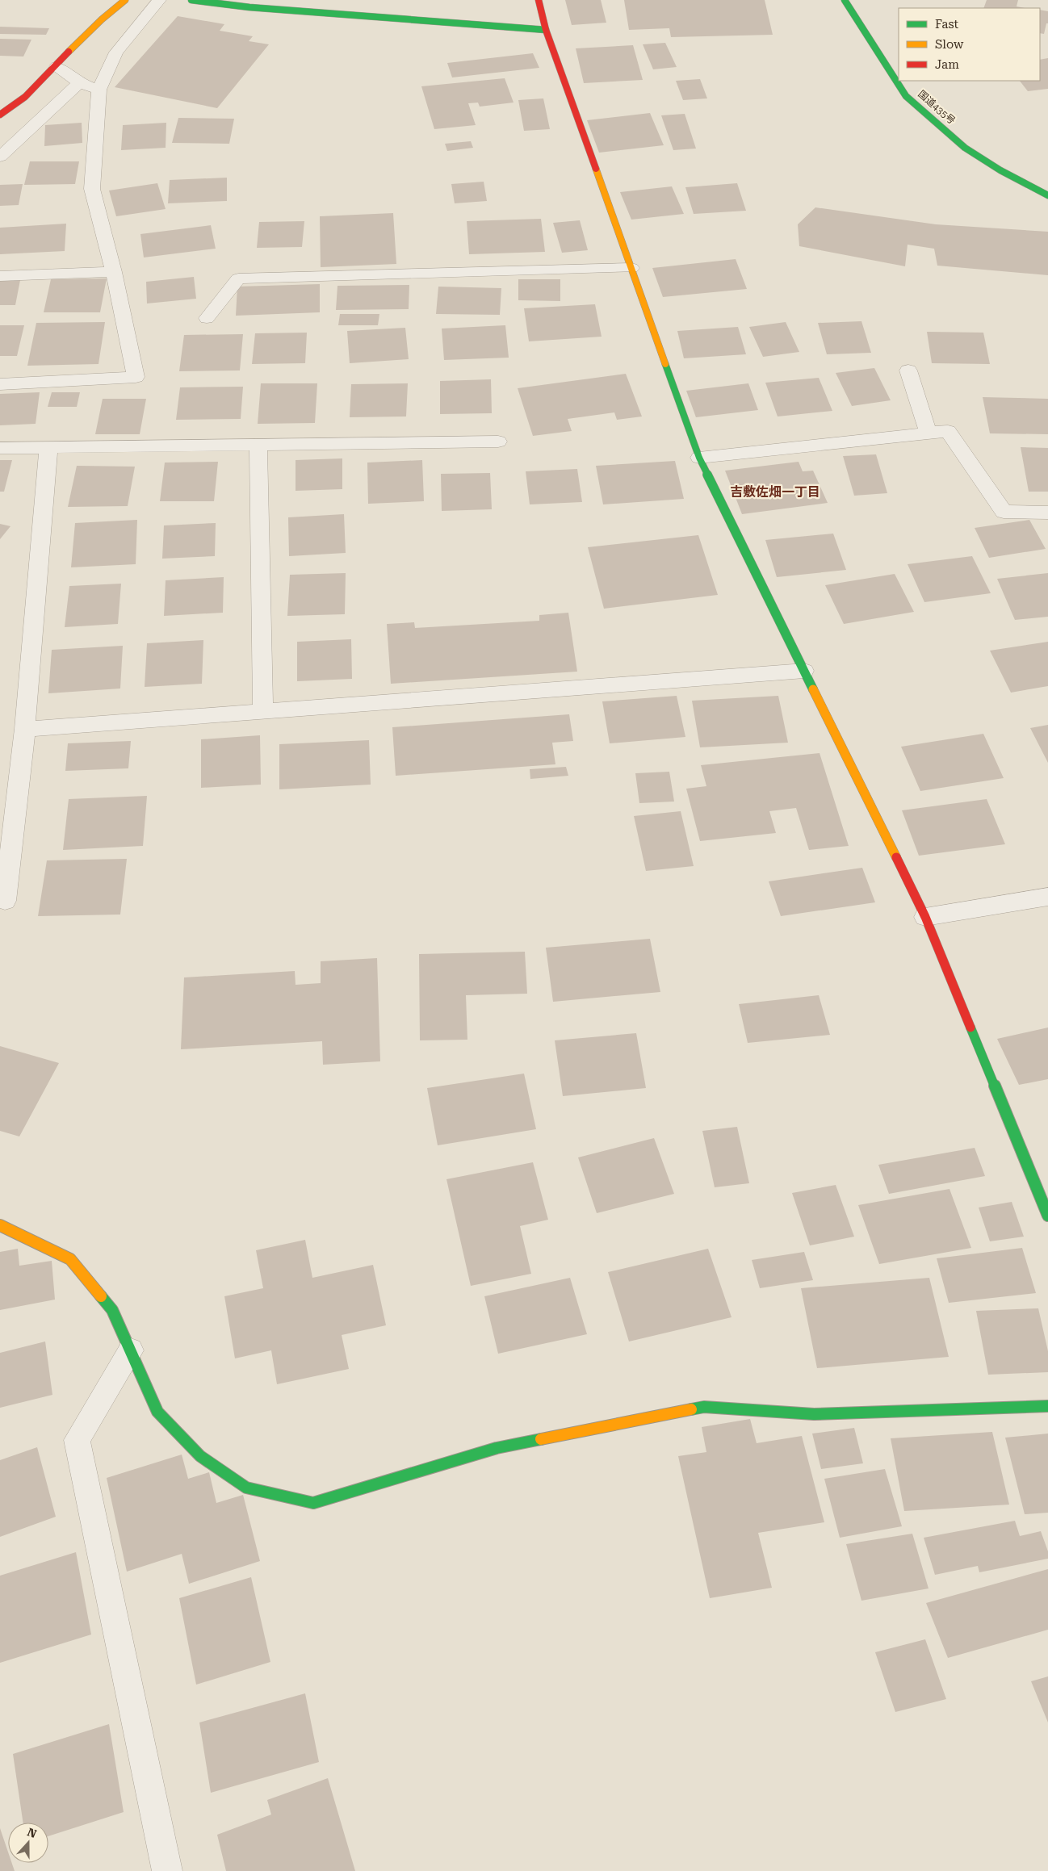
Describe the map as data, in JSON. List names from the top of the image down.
{
  "streets": {
    "main road": ["国道435号"]
  },
  "districts": ["吉敷佐畑一丁目"],
  "legend": ["Fast", "Slow", "Jam"],
  "north": "top"
}
